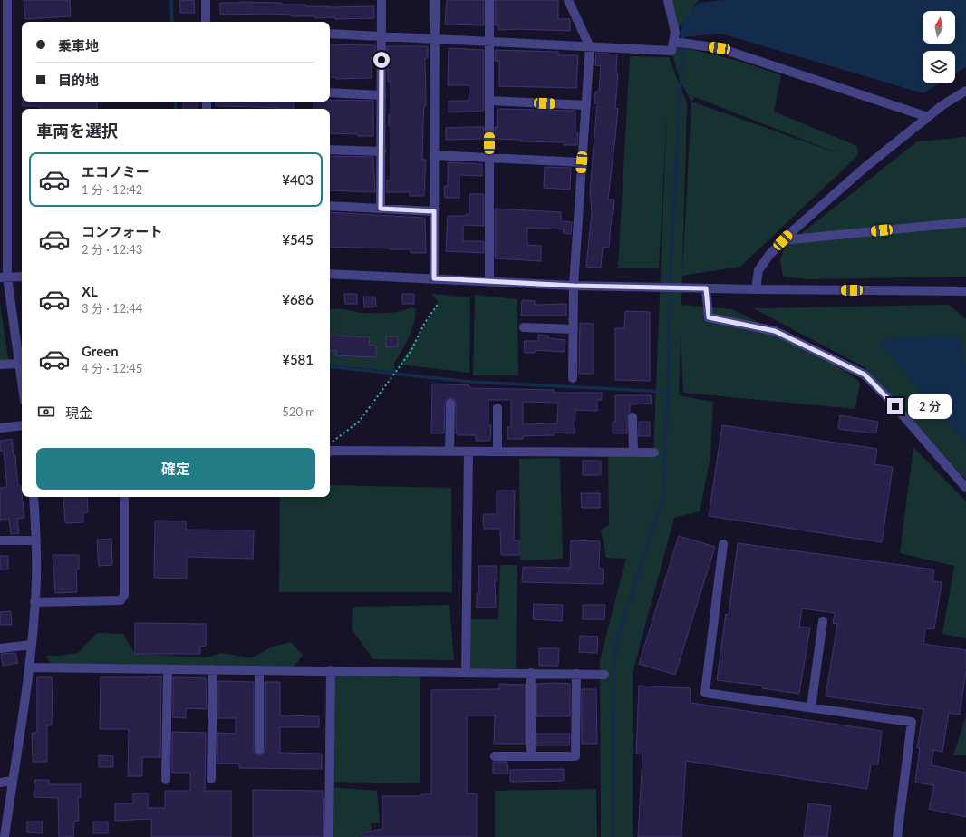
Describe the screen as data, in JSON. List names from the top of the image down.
{
  "north": "top",
  "page": {
    "banner": ["乗車地", "目的地"],
    "heading": "車両を選択",
    "list": [
      {
        "name": "エコノミー",
        "note": "1 分 · 12:42",
        "value": "¥403"
      },
      {
        "name": "コンフォート",
        "note": "2 分 · 12:43",
        "value": "¥545"
      },
      {
        "name": "XL",
        "note": "3 分 · 12:44",
        "value": "¥686"
      },
      {
        "name": "Green",
        "note": "4 分 · 12:45",
        "value": "¥581"
      }
    ],
    "pay": ["現金", "520 m"],
    "bubble": "2 分",
    "buttons": "確定"
  }
}
